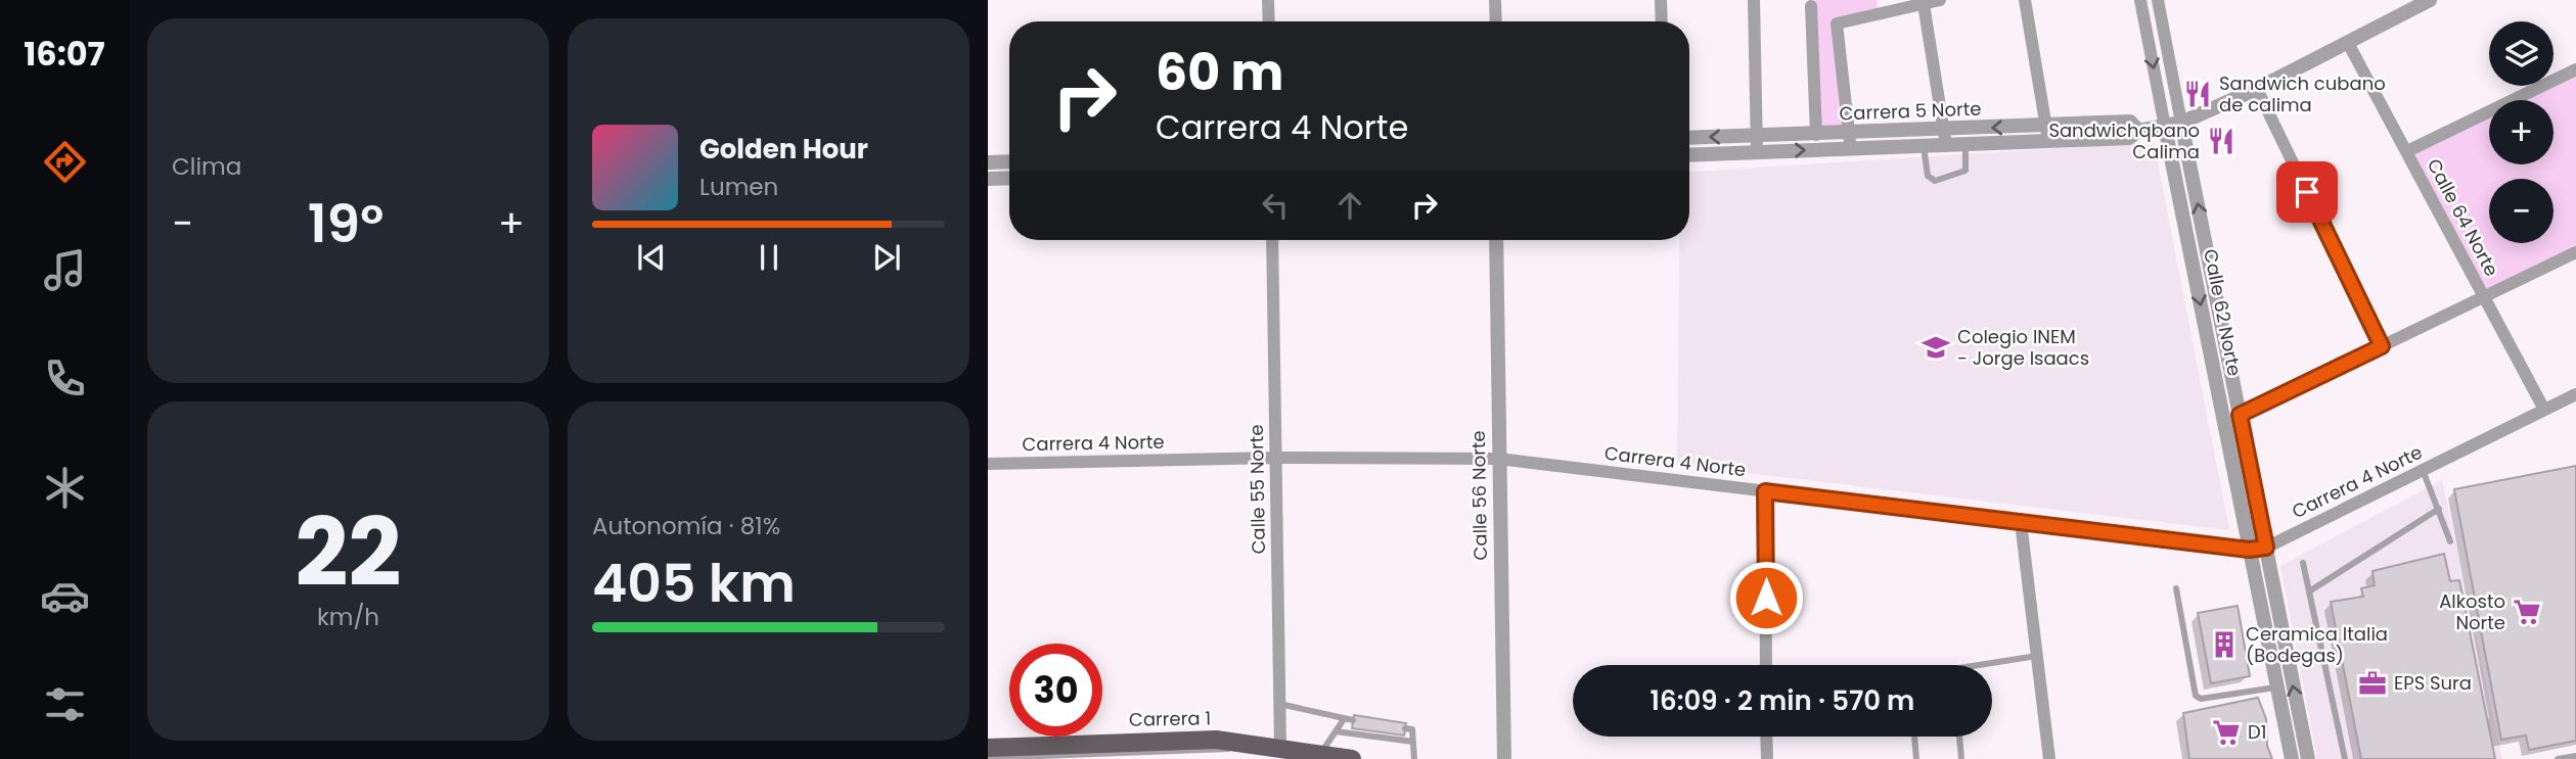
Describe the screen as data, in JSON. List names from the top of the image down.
{
  "streets": {
    "main road": ["Carrera 1"],
    "street": [
      "Carrera 5 Norte",
      "Calle 64 Norte",
      "Calle 62 Norte",
      "Carrera 4 Norte",
      "Calle 55 Norte",
      "Calle 56 Norte"
    ]
  },
  "crossings": [
    ["Carrera 5 Norte", "Calle 64 Norte"],
    ["Carrera 5 Norte", "Calle 62 Norte"],
    ["Calle 64 Norte", "Carrera 4 Norte"],
    ["Calle 62 Norte", "Carrera 4 Norte"],
    ["Carrera 4 Norte", "Calle 55 Norte"],
    ["Carrera 4 Norte", "Calle 56 Norte"],
    ["Calle 55 Norte", "Carrera 1"]
  ],
  "places": {
    "restaurant": ["Sandwich cubano de calima", "Sandwichqbano Calima"],
    "school or university": ["Colegio INEM - Jorge Isaacs"],
    "supermarket": ["Alkosto Norte", "D1"],
    "building": ["Ceramica Italia (Bodegas)"],
    "office": ["EPS Sura"]
  },
  "page": {
    "tabs": "16:07",
    "tile": [
      "Clima",
      ["22", "km/h"],
      ["Autonomía · 81%", "405 km"]
    ],
    "map_buttons": ["+", "−"],
    "turn": ["60 m", "Carrera 4 Norte"],
    "song": ["Golden Hour", "Lumen"],
    "heat": ["−", "19°", "+"],
    "limit": "30",
    "trip": "16:09 · 2 min · 570 m"
  }
}
